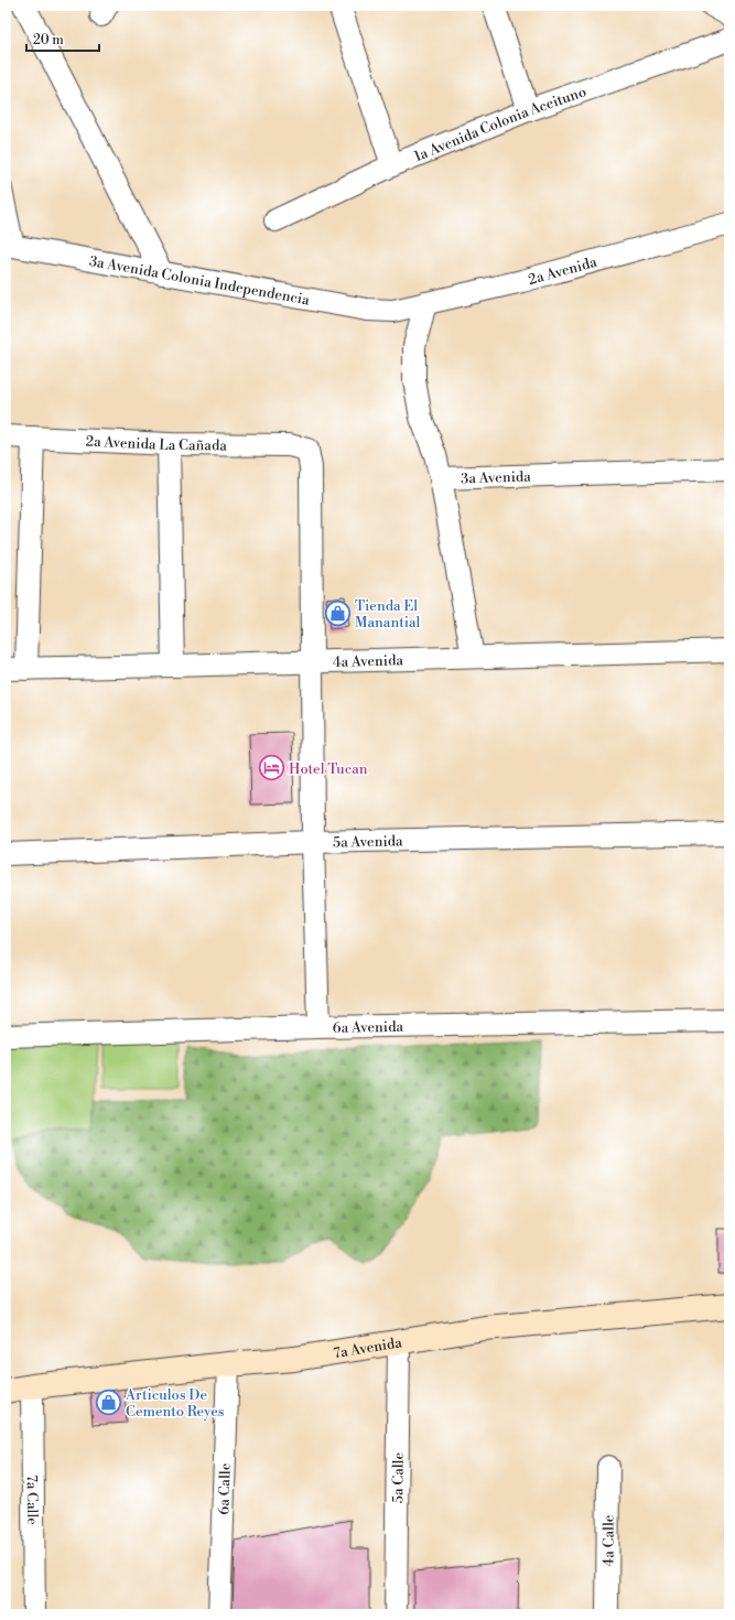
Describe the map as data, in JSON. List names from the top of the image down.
{
  "streets": {
    "street": [
      "1a Avenida Colonia Aceituno",
      "2a Avenida",
      "3a Avenida Colonia Independencia",
      "2a Avenida La Cañada",
      "3a Avenida",
      "4a Avenida",
      "5a Avenida",
      "6a Avenida",
      "7a Avenida",
      "5a Calle",
      "6a Calle",
      "7a Calle",
      "4a Calle"
    ]
  },
  "crossings": [
    ["2a Avenida", "3a Avenida Colonia Independencia"],
    ["2a Avenida", "3a Avenida"],
    ["2a Avenida La Cañada", "4a Avenida"],
    ["7a Avenida", "5a Calle"],
    ["7a Avenida", "6a Calle"],
    ["7a Avenida", "7a Calle"]
  ],
  "places": {
    "shop": ["Tienda El Manantial", "Articulos De Cemento Reyes"],
    "hotel": ["Hotel Tucan"]
  },
  "scale_bar": "20 m"
}
